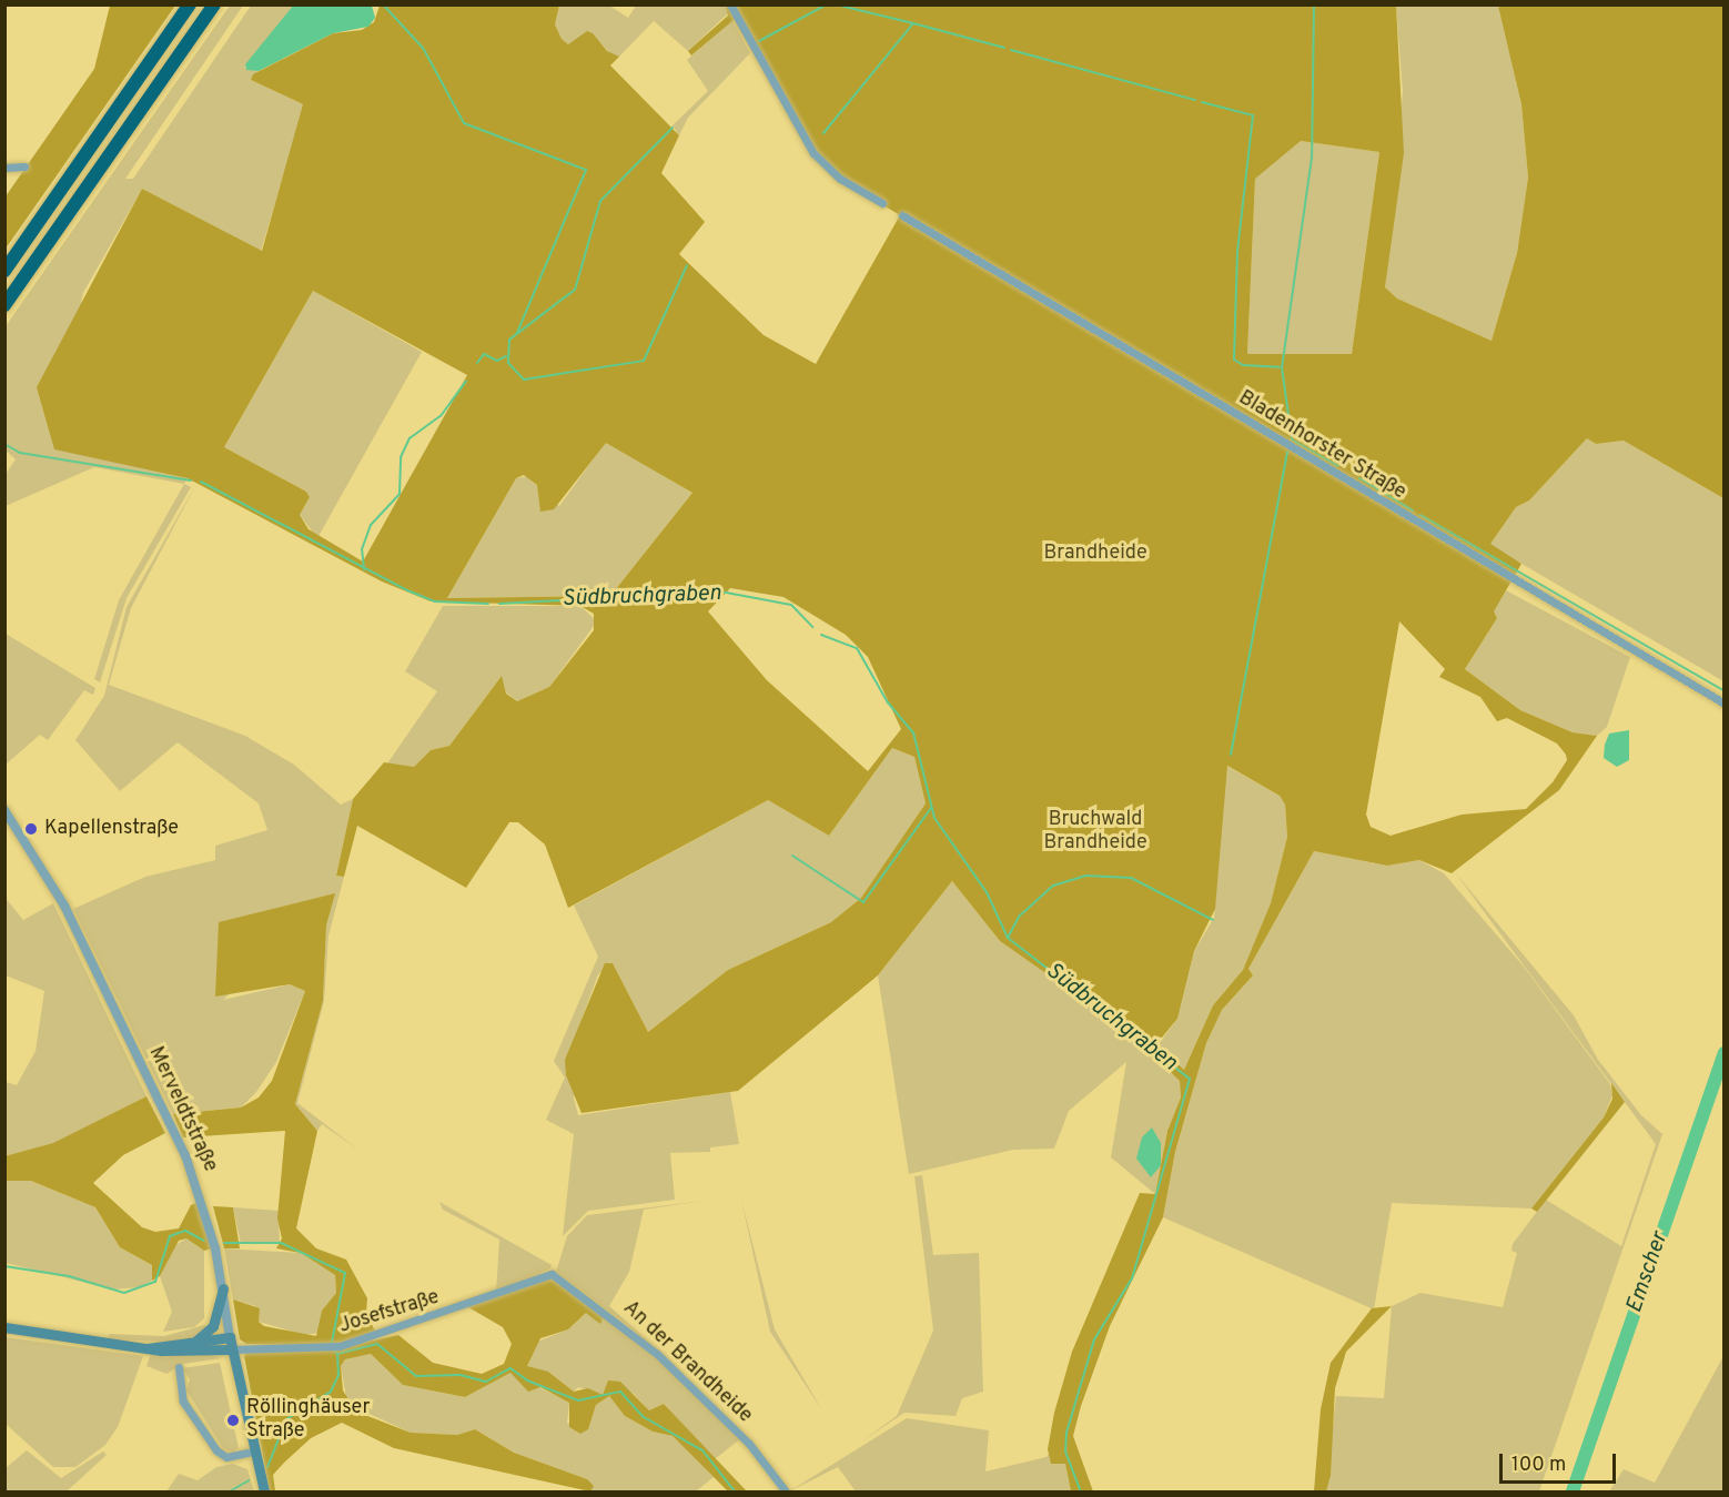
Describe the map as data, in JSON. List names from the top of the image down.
{
  "streets": {
    "main road": ["Merveldtstraße"],
    "street": ["Bladenhorster Straße", "Josefstraße", "An der Brandheide"]
  },
  "crossings": [
    ["Merveldtstraße", "Josefstraße"],
    ["Josefstraße", "An der Brandheide"]
  ],
  "water": ["Südbruchgraben", "Emscher"],
  "parks": ["Brandheide", "Bruchwald Brandheide"],
  "places": ["Kapellenstraße", "Röllinghäuser Straße"],
  "scale_bar": "100 m"
}
